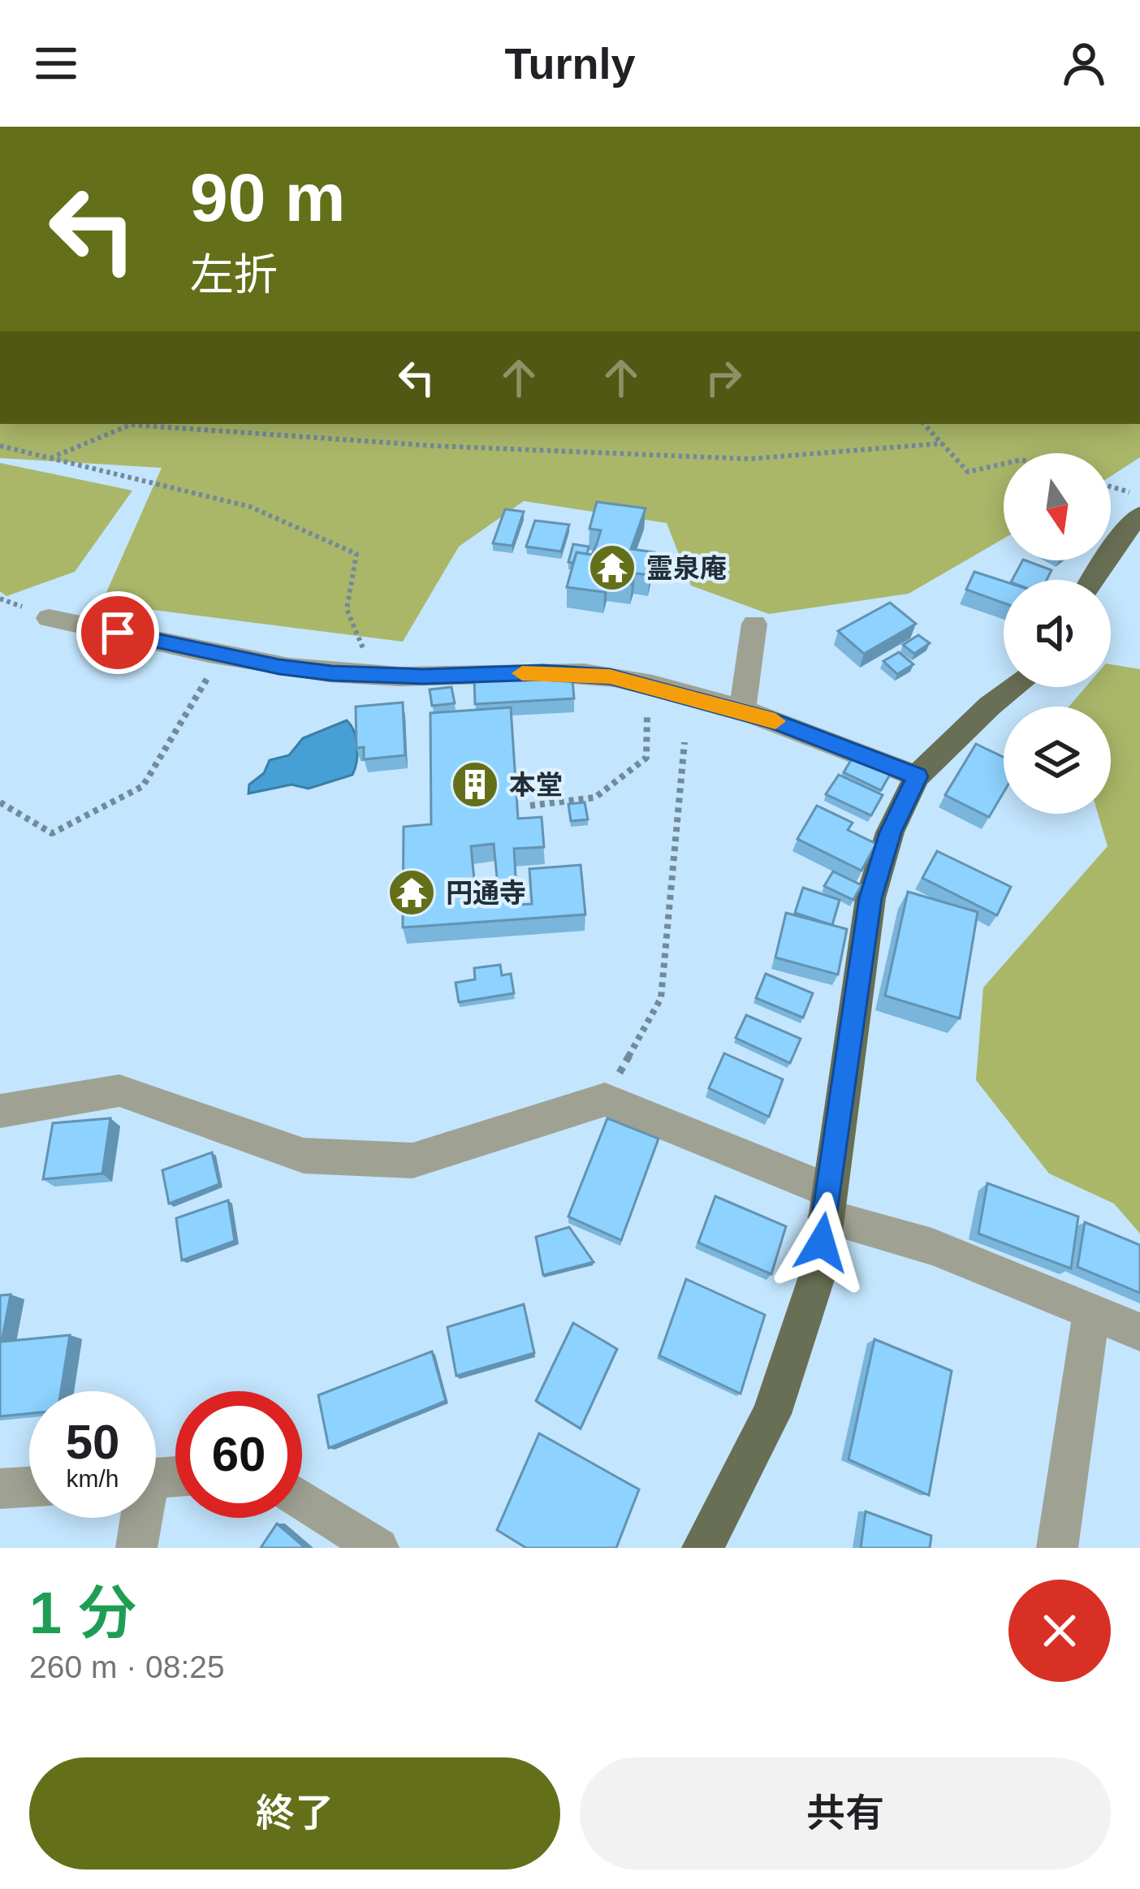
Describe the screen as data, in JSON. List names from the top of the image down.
{
  "places": {
    "temple": ["霊泉庵", "円通寺"],
    "building": ["本堂"]
  },
  "north": "bottom",
  "page": {
    "header": "Turnly",
    "turn": ["90 m", "左折"],
    "speed": "50 km/h",
    "limit": "60",
    "heading": ["1 分", "260 m · 08:25"],
    "buttons": ["終了", "共有"]
  }
}
